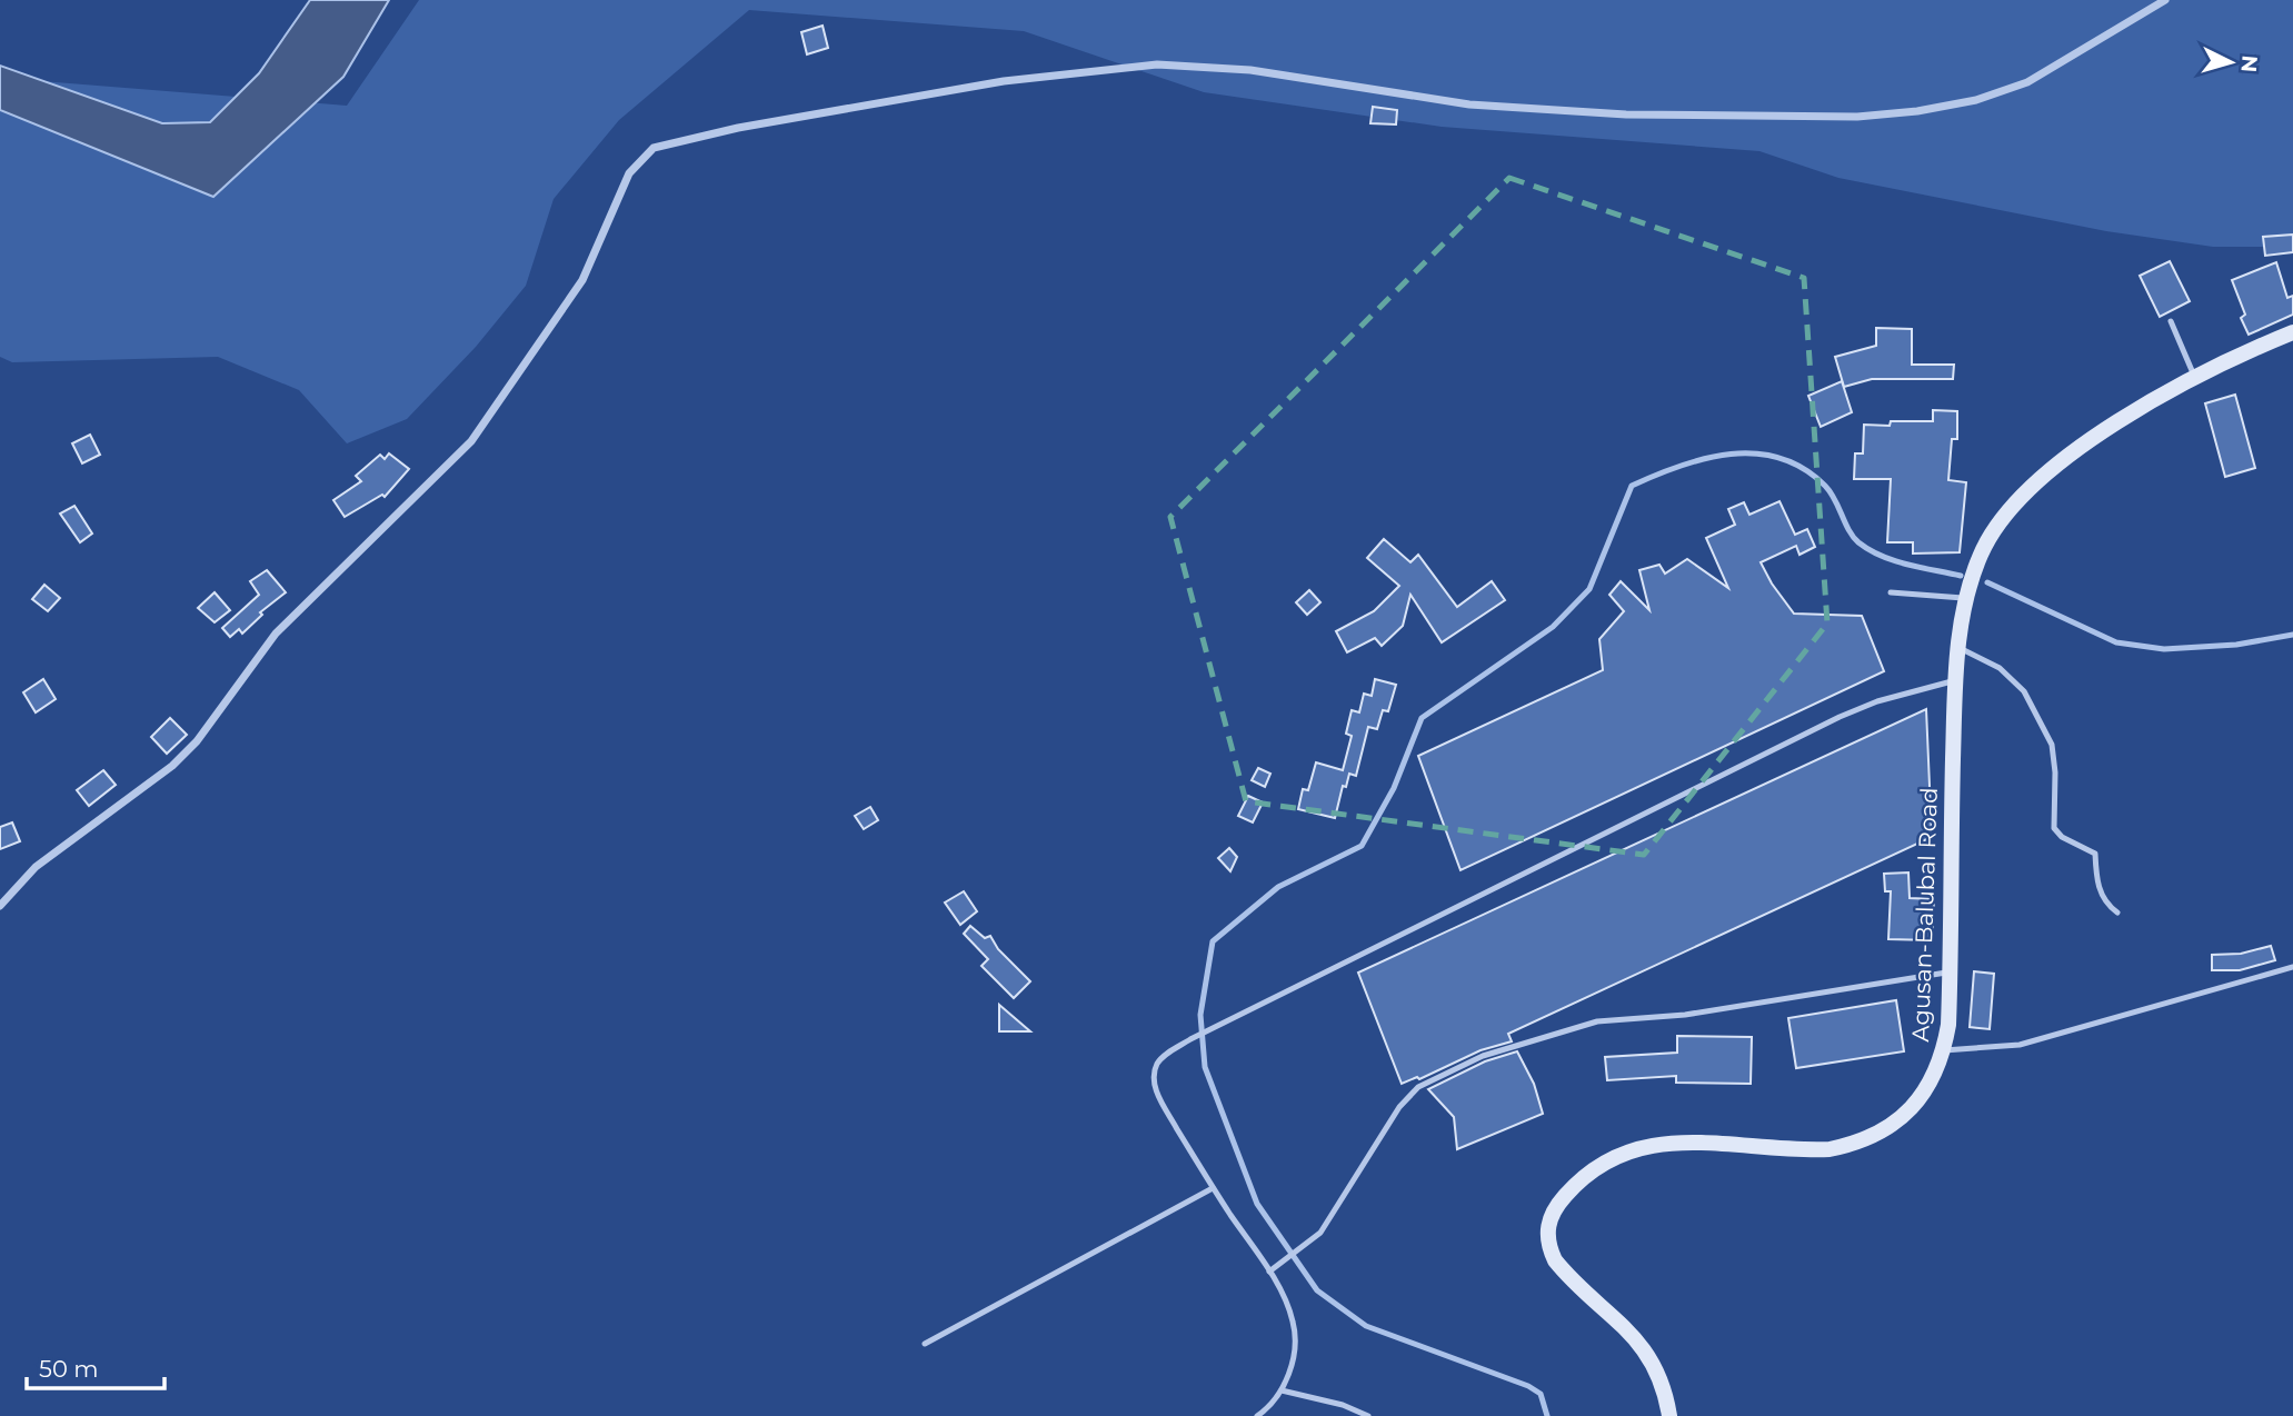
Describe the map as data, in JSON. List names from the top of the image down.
{
  "streets": {
    "main road": ["Agusan-Balubal Road"]
  },
  "scale_bar": "50 m",
  "north": "right"
}
